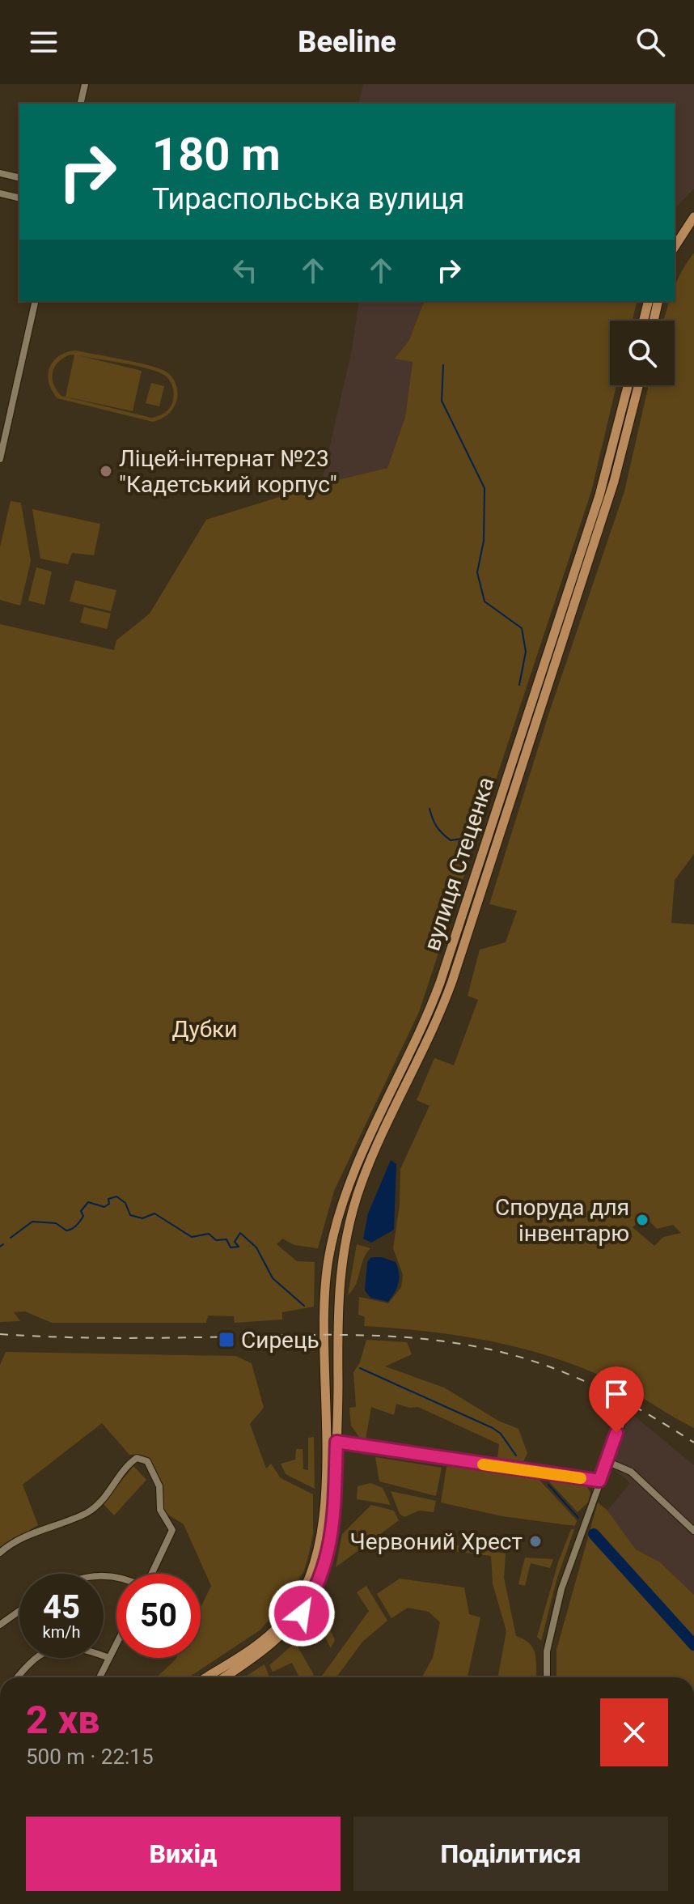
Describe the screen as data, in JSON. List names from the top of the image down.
{
  "streets": {
    "main road": ["вулиця Стеценка"]
  },
  "parks": ["Дубки"],
  "places": {
    "other": ["Ліцей-інтернат №23 \"Кадетський корпус\"", "Споруда для інвентарю", "Червоний Хрест"],
    "transit": ["Сирець"]
  },
  "page": {
    "header": "Beeline",
    "turn": ["180 m", "Тираспольська вулиця"],
    "speed": "45 km/h",
    "limit": "50",
    "heading": ["2 хв", "500 m · 22:15"],
    "buttons": ["Вихід", "Поділитися"]
  }
}
